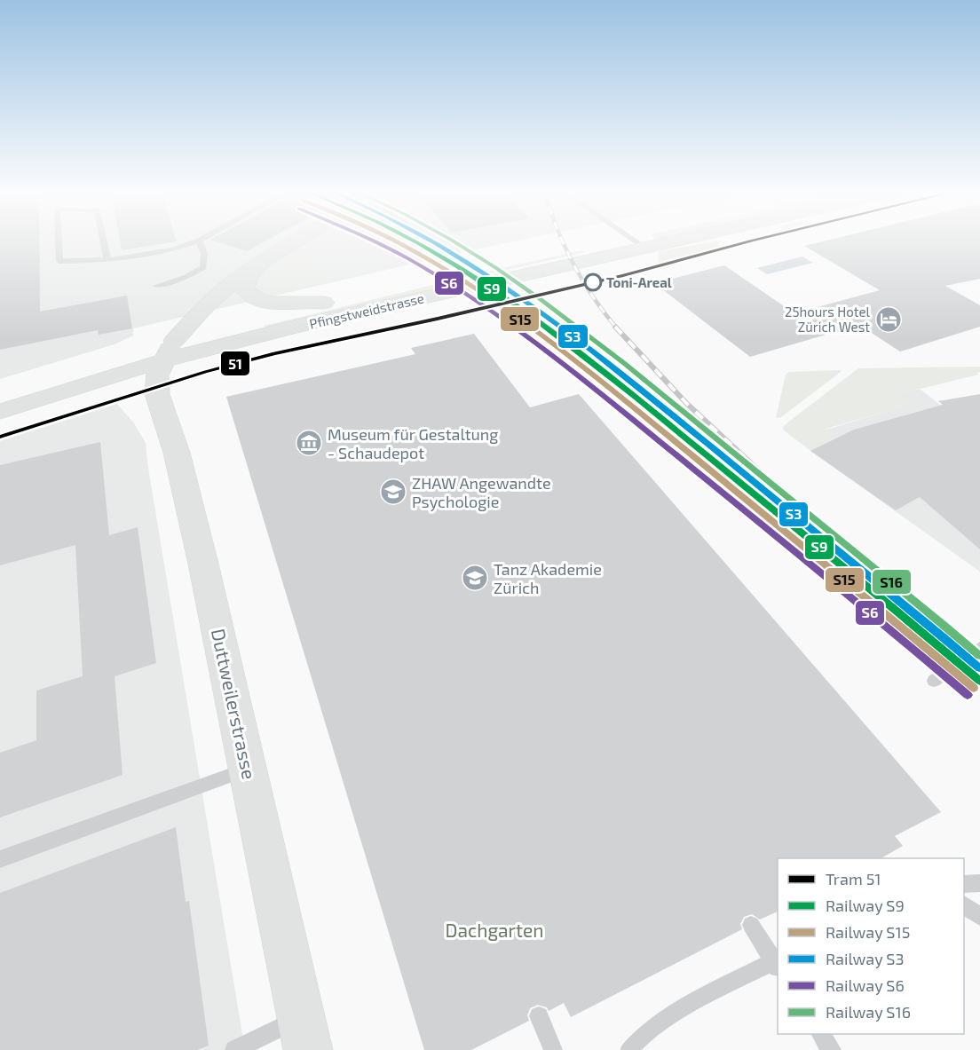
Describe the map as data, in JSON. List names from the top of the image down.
{
  "streets": {
    "main road": ["Pfingstweidstrasse", "Duttweilerstrasse"]
  },
  "crossings": [
    ["Pfingstweidstrasse", "Duttweilerstrasse"]
  ],
  "parks": ["Dachgarten"],
  "places": {
    "other": ["Toni-Areal"],
    "hotel": ["25hours Hotel Zürich West"],
    "museum": ["Museum für Gestaltung - Schaudepot"],
    "school or university": ["ZHAW Angewandte Psychologie", "Tanz Akademie Zürich"]
  },
  "lines": [
    "tram line 51",
    "rail line S9",
    "rail line S15",
    "rail line S3",
    "rail line S6",
    "rail line S16"
  ],
  "legend": [
    "Tram 51",
    "Railway S9",
    "Railway S15",
    "Railway S3",
    "Railway S6",
    "Railway S16"
  ]
}
